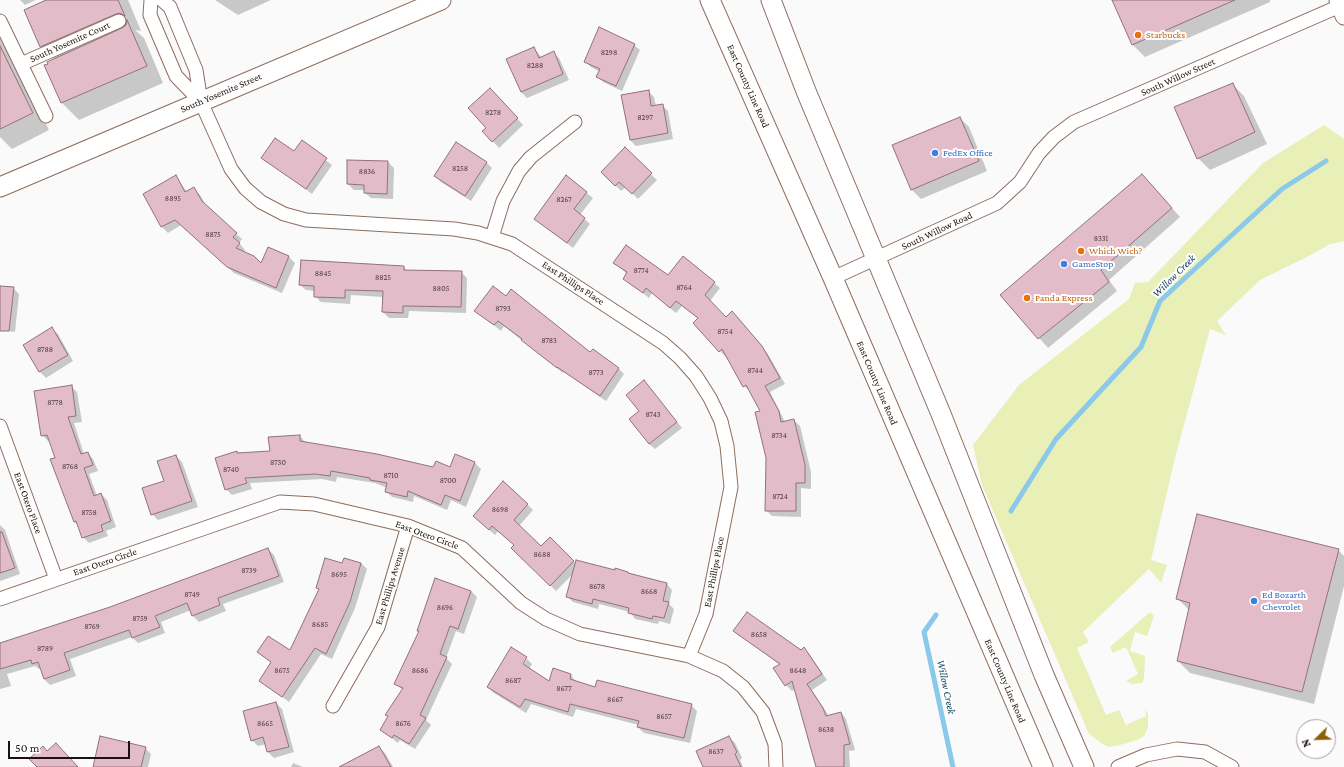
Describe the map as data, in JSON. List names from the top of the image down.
{
  "streets": {
    "main road": ["East County Line Road", "South Yosemite Street"],
    "street": [
      "South Yosemite Court",
      "South Willow Street",
      "South Willow Road",
      "East Phillips Place",
      "East Otero Place",
      "East Otero Circle",
      "East Phillips Avenue"
    ]
  },
  "crossings": [
    ["South Willow Street", "South Willow Road"],
    ["East County Line Road", "South Willow Road"],
    ["South Yosemite Street", "East Phillips Place"],
    ["East Phillips Place", "East Otero Circle"],
    ["East Otero Place", "East Otero Circle"],
    ["East Otero Circle", "East Phillips Avenue"]
  ],
  "water": ["Willow Creek"],
  "places": [
    "Starbucks",
    "FedEx Office",
    "Which Wich?",
    "GameStop",
    "Panda Express",
    "Ed Bozarth Chevrolet"
  ],
  "house_numbers": [
    "8298",
    "8288",
    "8278",
    "8297",
    "8258",
    "8836",
    "8895",
    "8267",
    "8875",
    "8331",
    "8774",
    "8845",
    "8825",
    "8764",
    "8805",
    "8793",
    "8754",
    "8783",
    "8788",
    "8744",
    "8773",
    "8778",
    "8743",
    "8734",
    "8730",
    "8768",
    "8740",
    "8710",
    "8700",
    "8724",
    "8698",
    "8758",
    "8688",
    "8739",
    "8695",
    "8678",
    "8668",
    "8749",
    "8696",
    "8759",
    "8685",
    "8769",
    "8658",
    "8789",
    "8675",
    "8686",
    "8648",
    "8687",
    "8677",
    "8667",
    "8657",
    "8665",
    "8676",
    "8638",
    "8637"
  ],
  "scale_bar": "50 m",
  "north": "bottom left"
}
